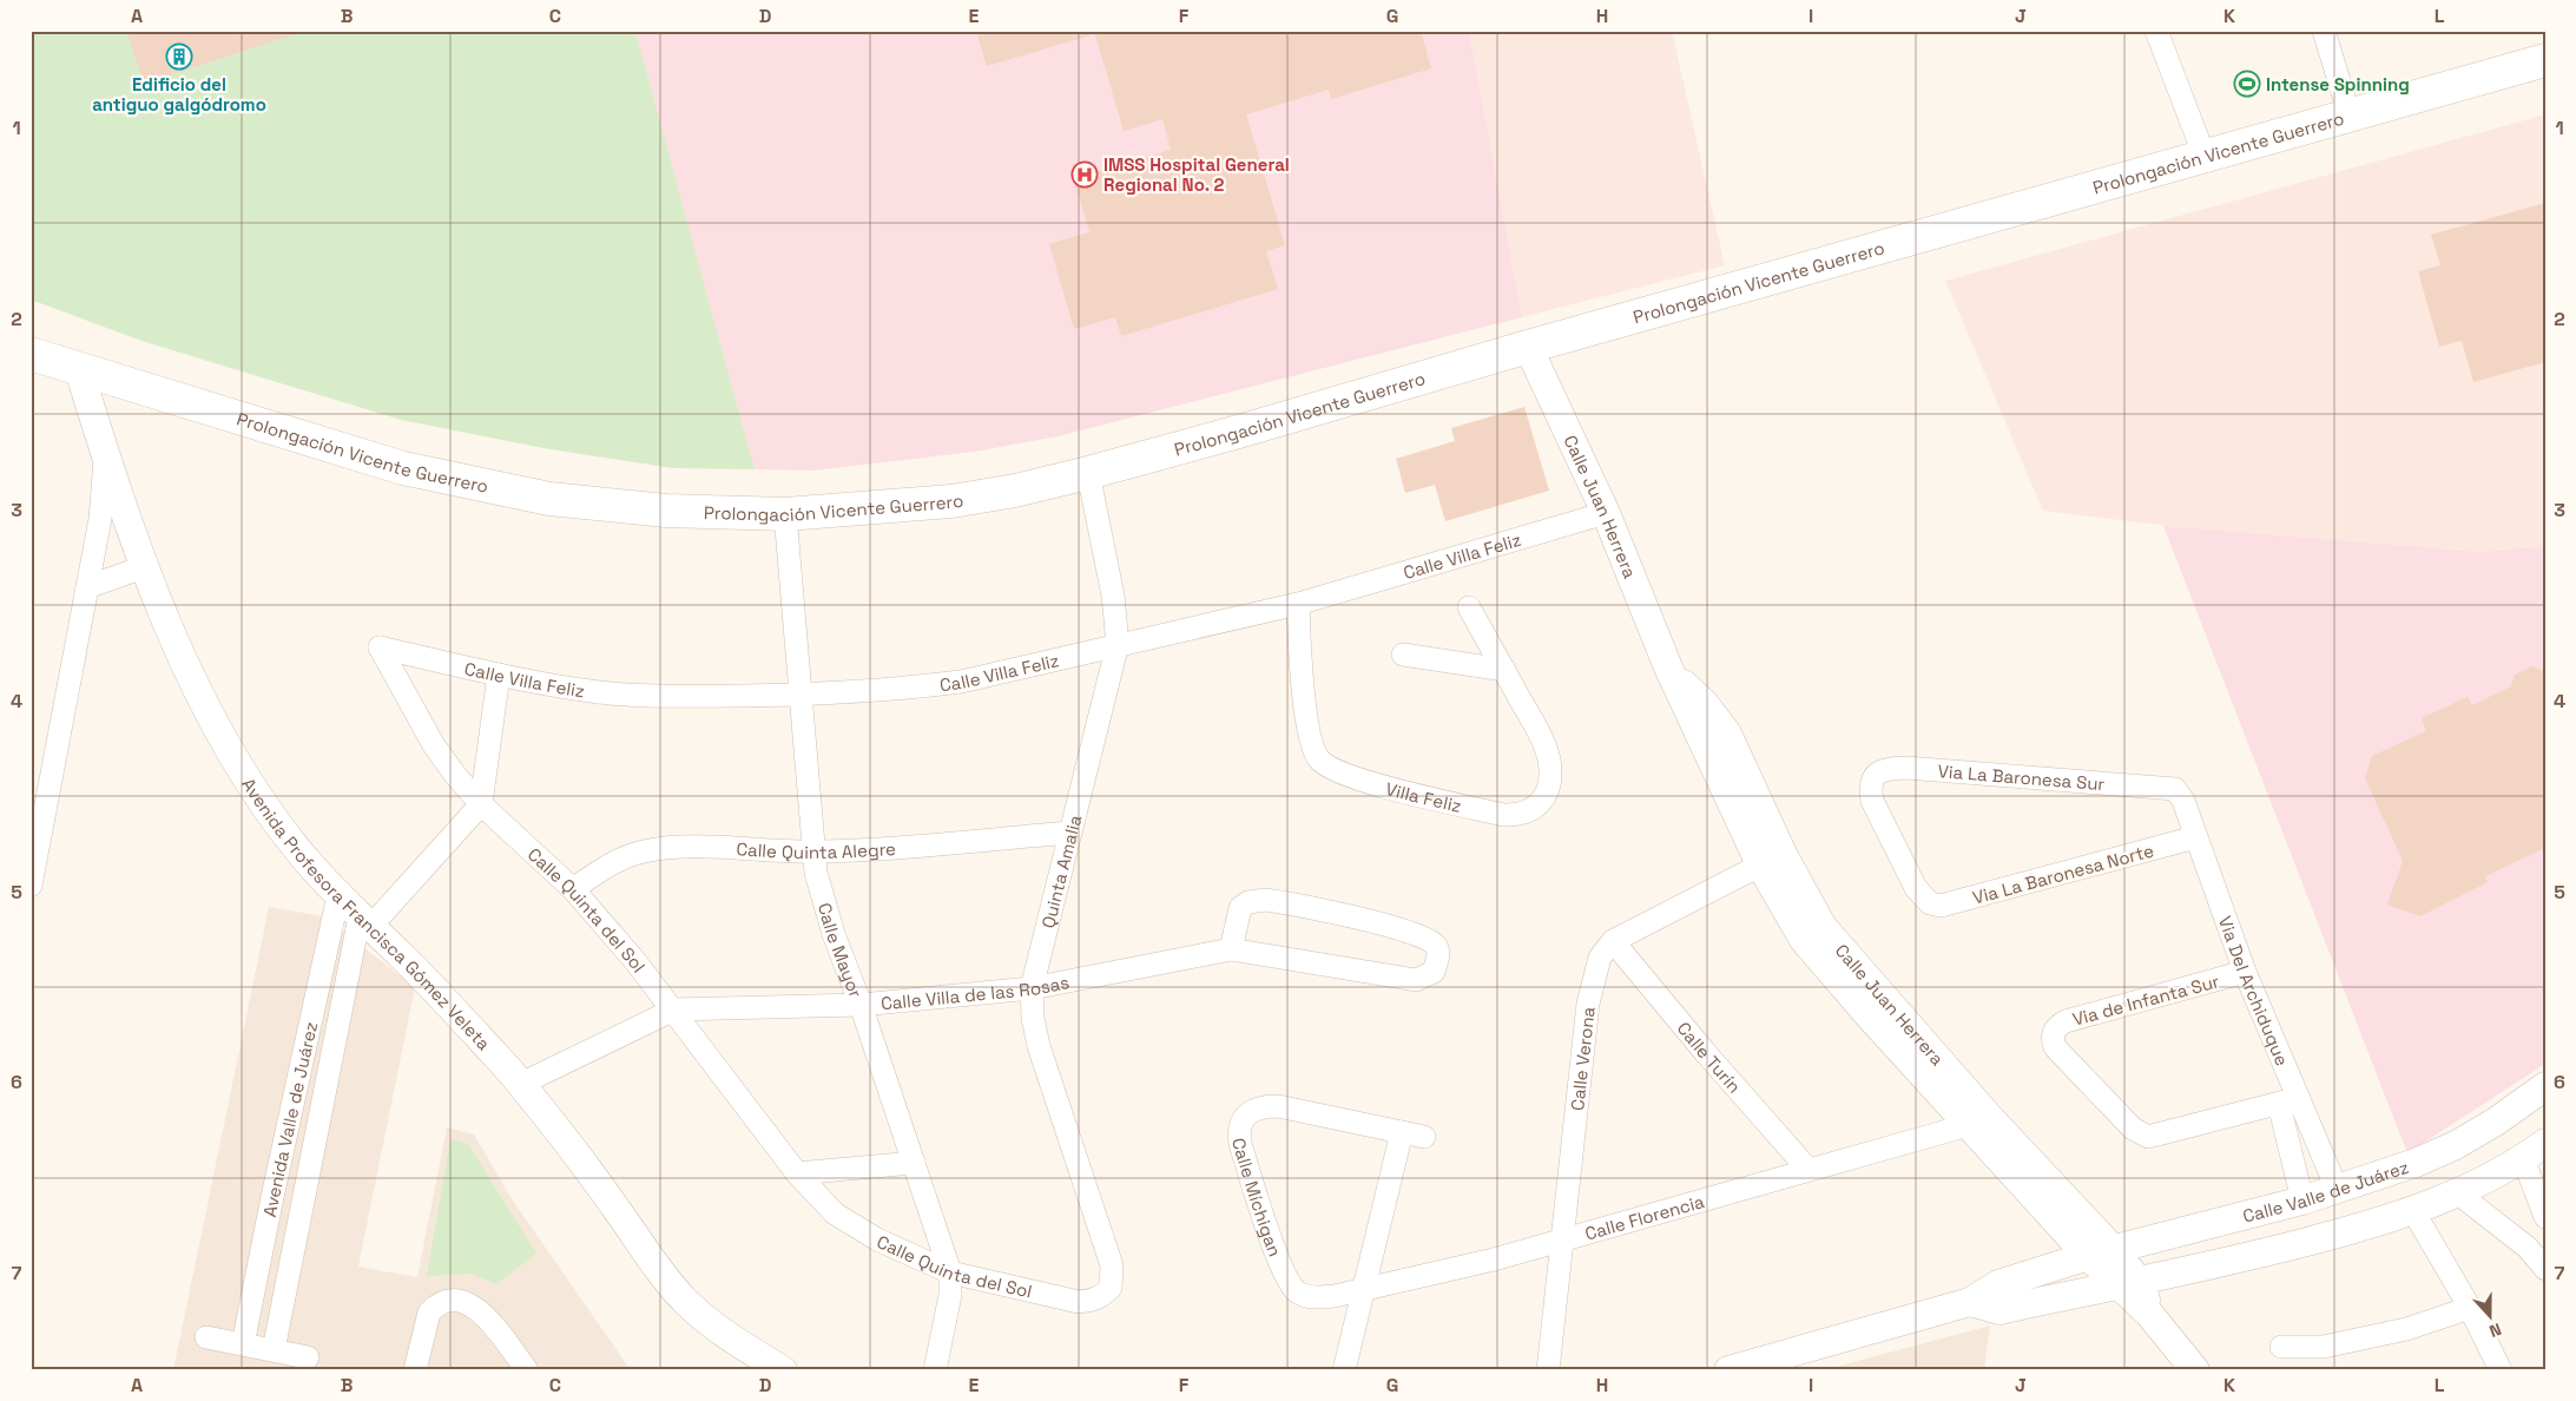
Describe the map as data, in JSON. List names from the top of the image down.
{
  "streets": {
    "main road": ["Prolongación Vicente Guerrero"],
    "street": [
      "Calle Juan Herrera",
      "Calle Villa Feliz",
      "Via La Baronesa Sur",
      "Villa Feliz",
      "Calle Quinta Alegre",
      "Quinta Amalia",
      "Via La Baronesa Norte",
      "Calle Quinta del Sol",
      "Avenida Profesora Francisca Gómez Veleta",
      "Calle Mayor",
      "Via Del Archiduque",
      "Calle Villa de las Rosas",
      "Via de Infanta Sur",
      "Calle Turín",
      "Calle Verona",
      "Avenida Valle de Juárez",
      "Calle Valle de Juárez",
      "Calle Míchigan",
      "Calle Florencia"
    ]
  },
  "crossings": [
    ["Prolongación Vicente Guerrero", "Calle Juan Herrera"],
    ["Prolongación Vicente Guerrero", "Quinta Amalia"],
    ["Prolongación Vicente Guerrero", "Avenida Profesora Francisca Gómez Veleta"],
    ["Prolongación Vicente Guerrero", "Calle Mayor"],
    ["Calle Juan Herrera", "Calle Villa Feliz"],
    ["Calle Juan Herrera", "Calle Valle de Juárez"],
    ["Calle Juan Herrera", "Calle Florencia"],
    ["Calle Villa Feliz", "Villa Feliz"],
    ["Calle Villa Feliz", "Quinta Amalia"],
    ["Calle Villa Feliz", "Calle Quinta del Sol"],
    ["Calle Villa Feliz", "Calle Mayor"],
    ["Via La Baronesa Sur", "Via La Baronesa Norte"],
    ["Via La Baronesa Sur", "Via Del Archiduque"],
    ["Calle Quinta Alegre", "Quinta Amalia"],
    ["Calle Quinta Alegre", "Calle Quinta del Sol"],
    ["Calle Quinta Alegre", "Calle Mayor"],
    ["Quinta Amalia", "Calle Quinta del Sol"],
    ["Quinta Amalia", "Calle Villa de las Rosas"],
    ["Via La Baronesa Norte", "Via Del Archiduque"],
    ["Calle Quinta del Sol", "Calle Mayor"],
    ["Calle Quinta del Sol", "Calle Villa de las Rosas"],
    ["Avenida Profesora Francisca Gómez Veleta", "Calle Villa de las Rosas"],
    ["Avenida Profesora Francisca Gómez Veleta", "Avenida Valle de Juárez"],
    ["Calle Mayor", "Calle Villa de las Rosas"],
    ["Via Del Archiduque", "Via de Infanta Sur"],
    ["Via Del Archiduque", "Calle Valle de Juárez"],
    ["Calle Turín", "Calle Verona"],
    ["Calle Turín", "Calle Florencia"],
    ["Calle Verona", "Calle Florencia"],
    ["Calle Míchigan", "Calle Florencia"]
  ],
  "places": {
    "building": ["Edificio del antiguo galgódromo"],
    "sports": ["Intense Spinning"],
    "hospital": ["IMSS Hospital General Regional No. 2"]
  },
  "north": "bottom",
  "grid": {
    "columns": [
      "A",
      "B",
      "C",
      "D",
      "E",
      "F",
      "G",
      "H",
      "I",
      "J",
      "K",
      "L"
    ],
    "rows": [
      "1",
      "2",
      "3",
      "4",
      "5",
      "6",
      "7"
    ]
  }
}
